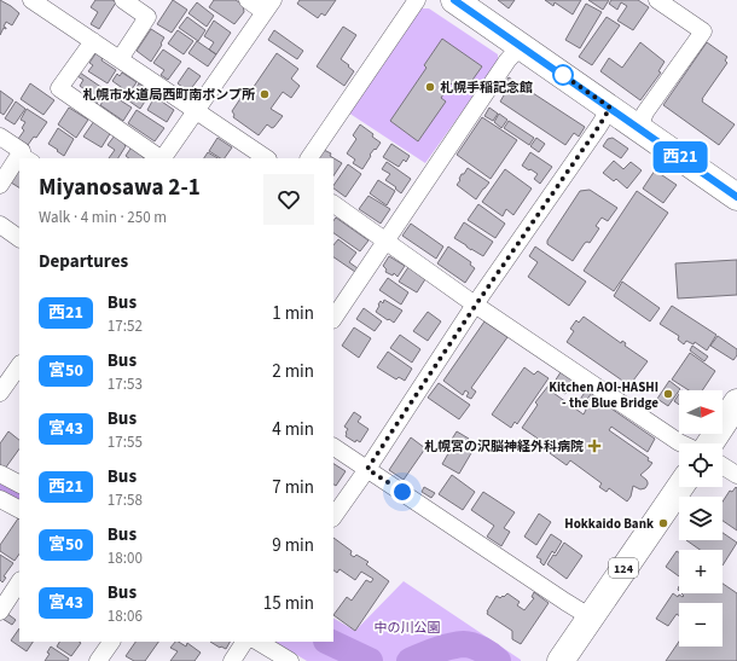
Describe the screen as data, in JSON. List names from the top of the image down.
{
  "streets": {
    "main road": ["124"]
  },
  "parks": ["中の川公園"],
  "places": {
    "other": [
      "札幌手稲記念館",
      "札幌市水道局西町南ポンプ所",
      "Kitchen AOI-HASHI - the Blue Bridge",
      "Hokkaido Bank"
    ],
    "health": ["札幌宮の沢脳神経外科病院"]
  },
  "lines": ["bus line 西21"],
  "north": "right",
  "page": {
    "on_map": "西21",
    "heading": [
      ["Miyanosawa 2-1", "Walk · 4 min · 250 m"],
      "Departures"
    ],
    "list": [
      {
        "mark": "西21",
        "name": "Bus",
        "note": "17:52",
        "value": "1 min"
      },
      {
        "mark": "宮50",
        "name": "Bus",
        "note": "17:53",
        "value": "2 min"
      },
      {
        "mark": "宮43",
        "name": "Bus",
        "note": "17:55",
        "value": "4 min"
      },
      {
        "mark": "西21",
        "name": "Bus",
        "note": "17:58",
        "value": "7 min"
      },
      {
        "mark": "宮50",
        "name": "Bus",
        "note": "18:00",
        "value": "9 min"
      },
      {
        "mark": "宮43",
        "name": "Bus",
        "note": "18:06",
        "value": "15 min"
      }
    ],
    "map_buttons": ["+", "−"]
  }
}
